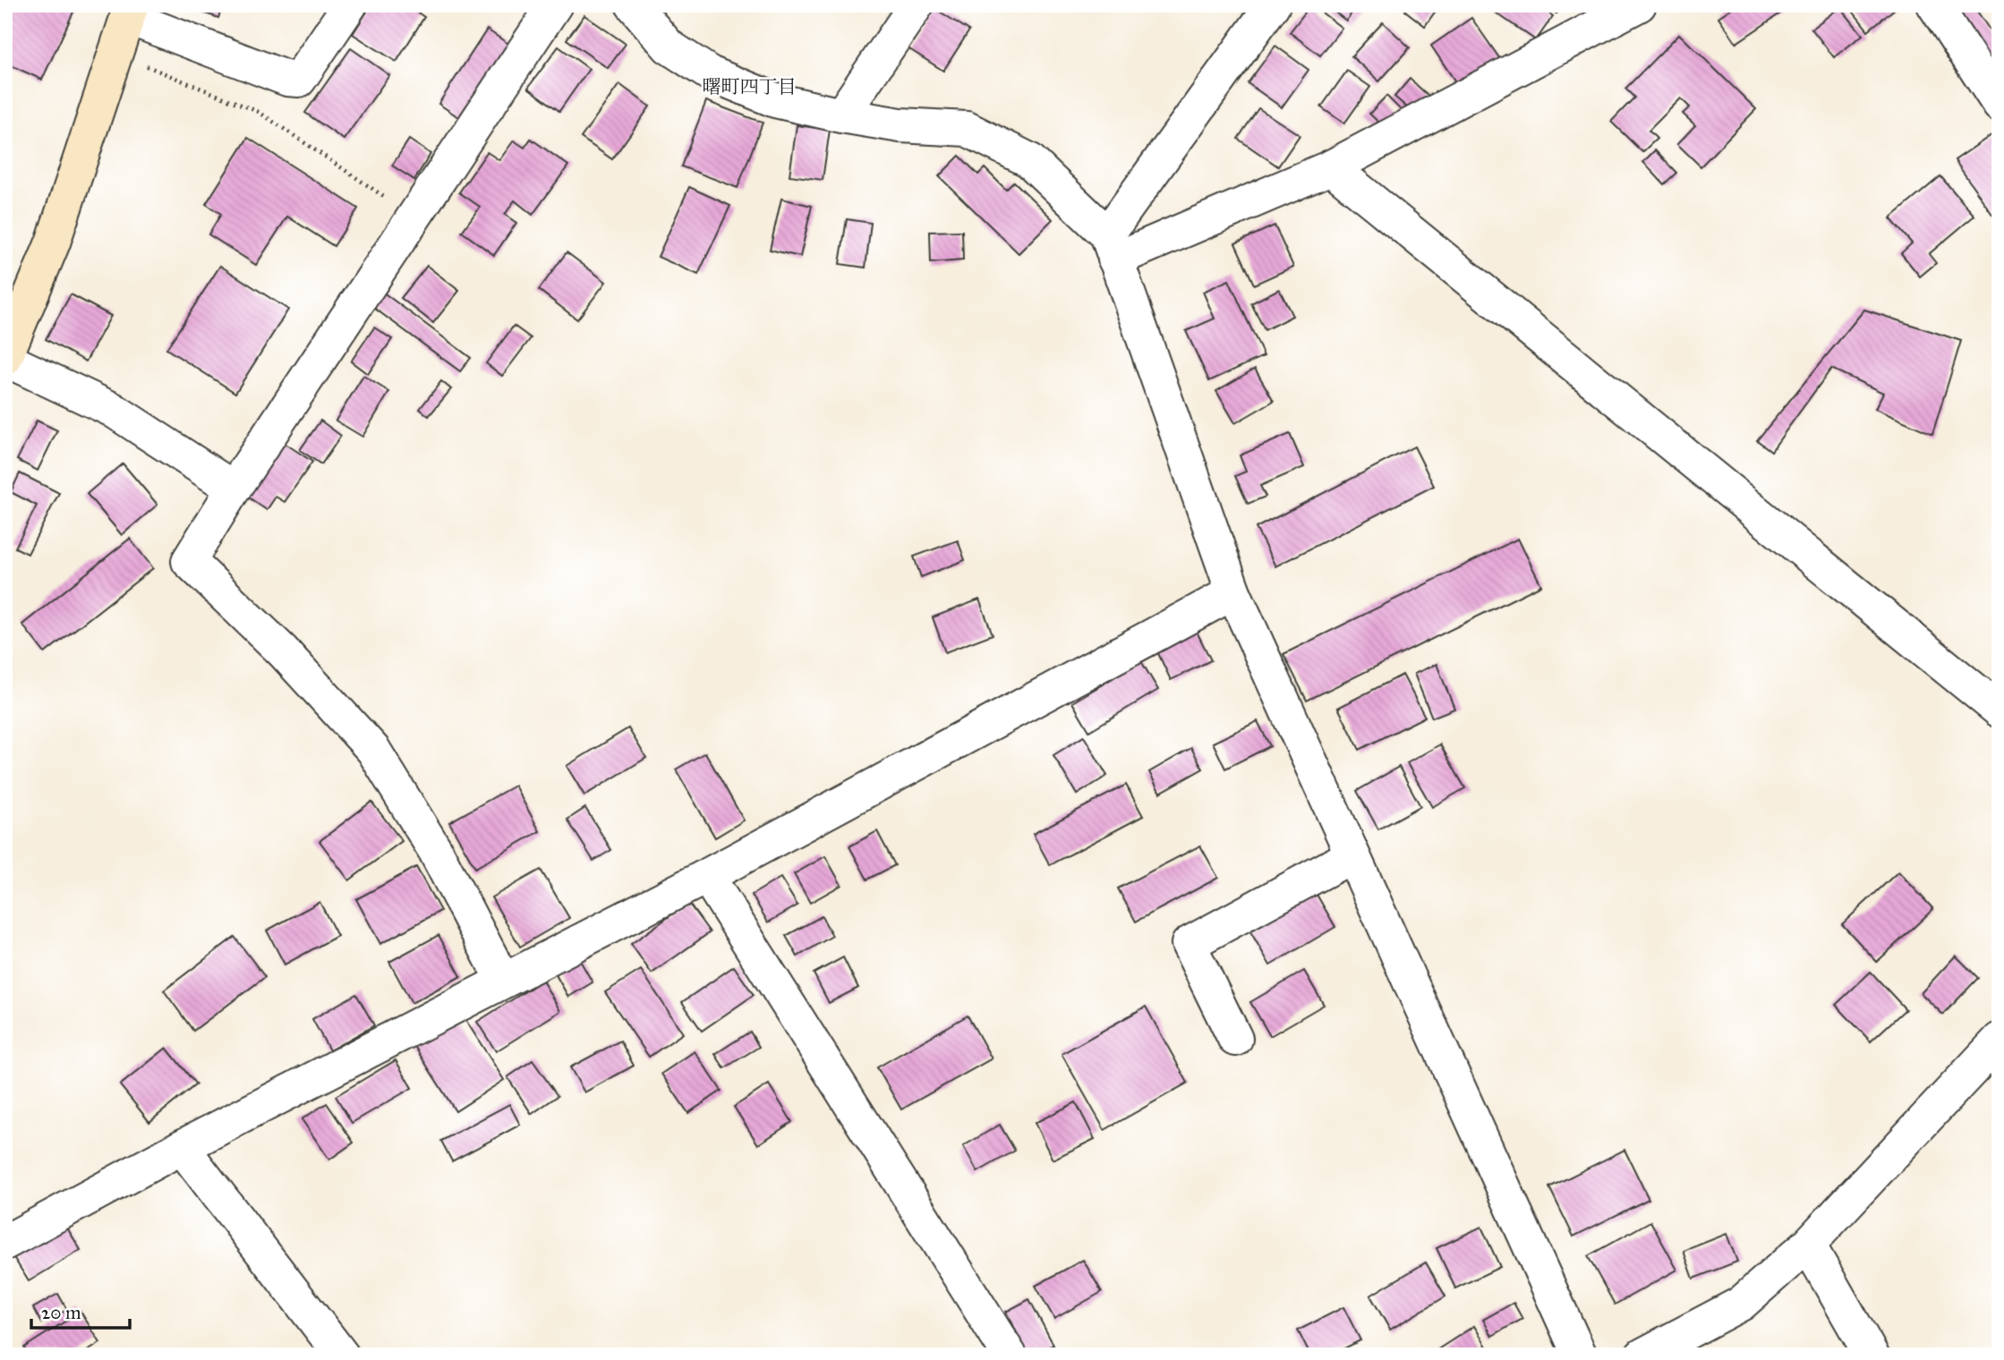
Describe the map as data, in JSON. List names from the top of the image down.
{
  "districts": ["曙町四丁目"],
  "scale_bar": "20 m"
}
